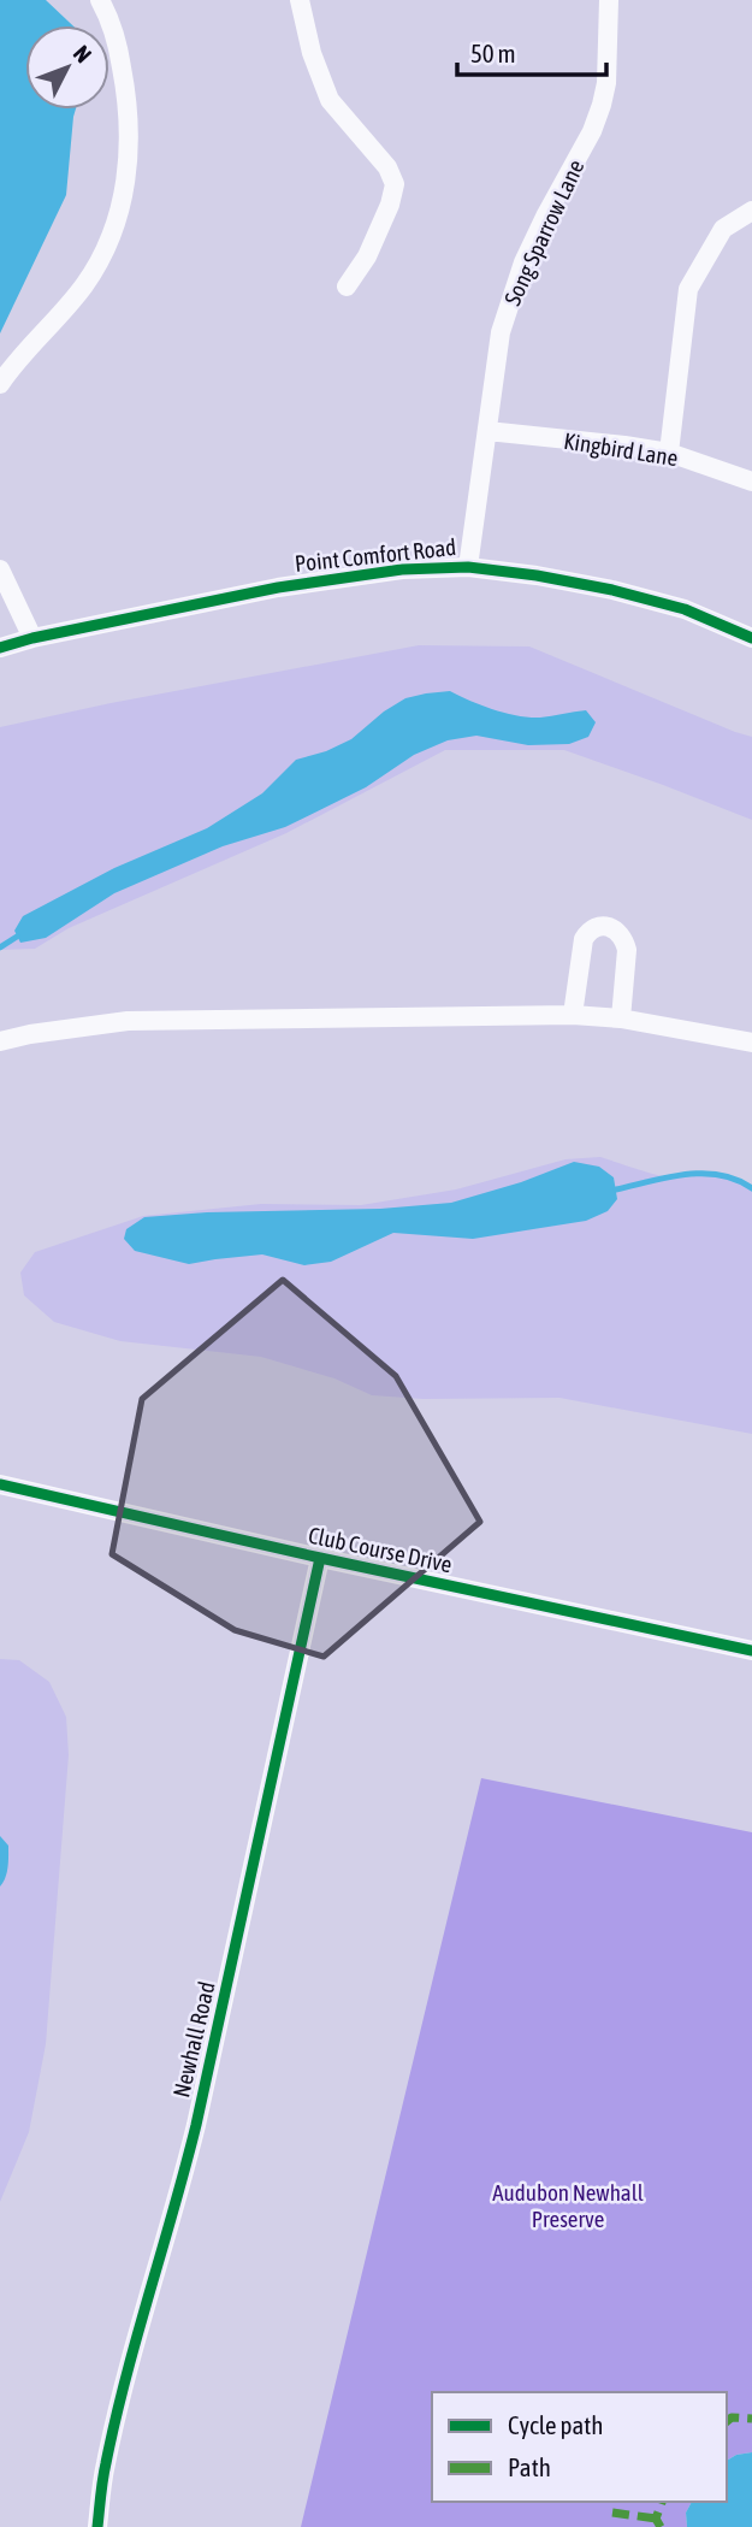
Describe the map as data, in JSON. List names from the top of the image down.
{
  "streets": {
    "street": [
      "Song Sparrow Lane",
      "Kingbird Lane",
      "Point Comfort Road",
      "Club Course Drive",
      "Newhall Road"
    ]
  },
  "crossings": [
    ["Song Sparrow Lane", "Kingbird Lane"],
    ["Song Sparrow Lane", "Point Comfort Road"],
    ["Club Course Drive", "Newhall Road"]
  ],
  "parks": ["Audubon Newhall Preserve"],
  "legend": ["Cycle path", "Path"],
  "scale_bar": "50 m",
  "north": "top right"
}
